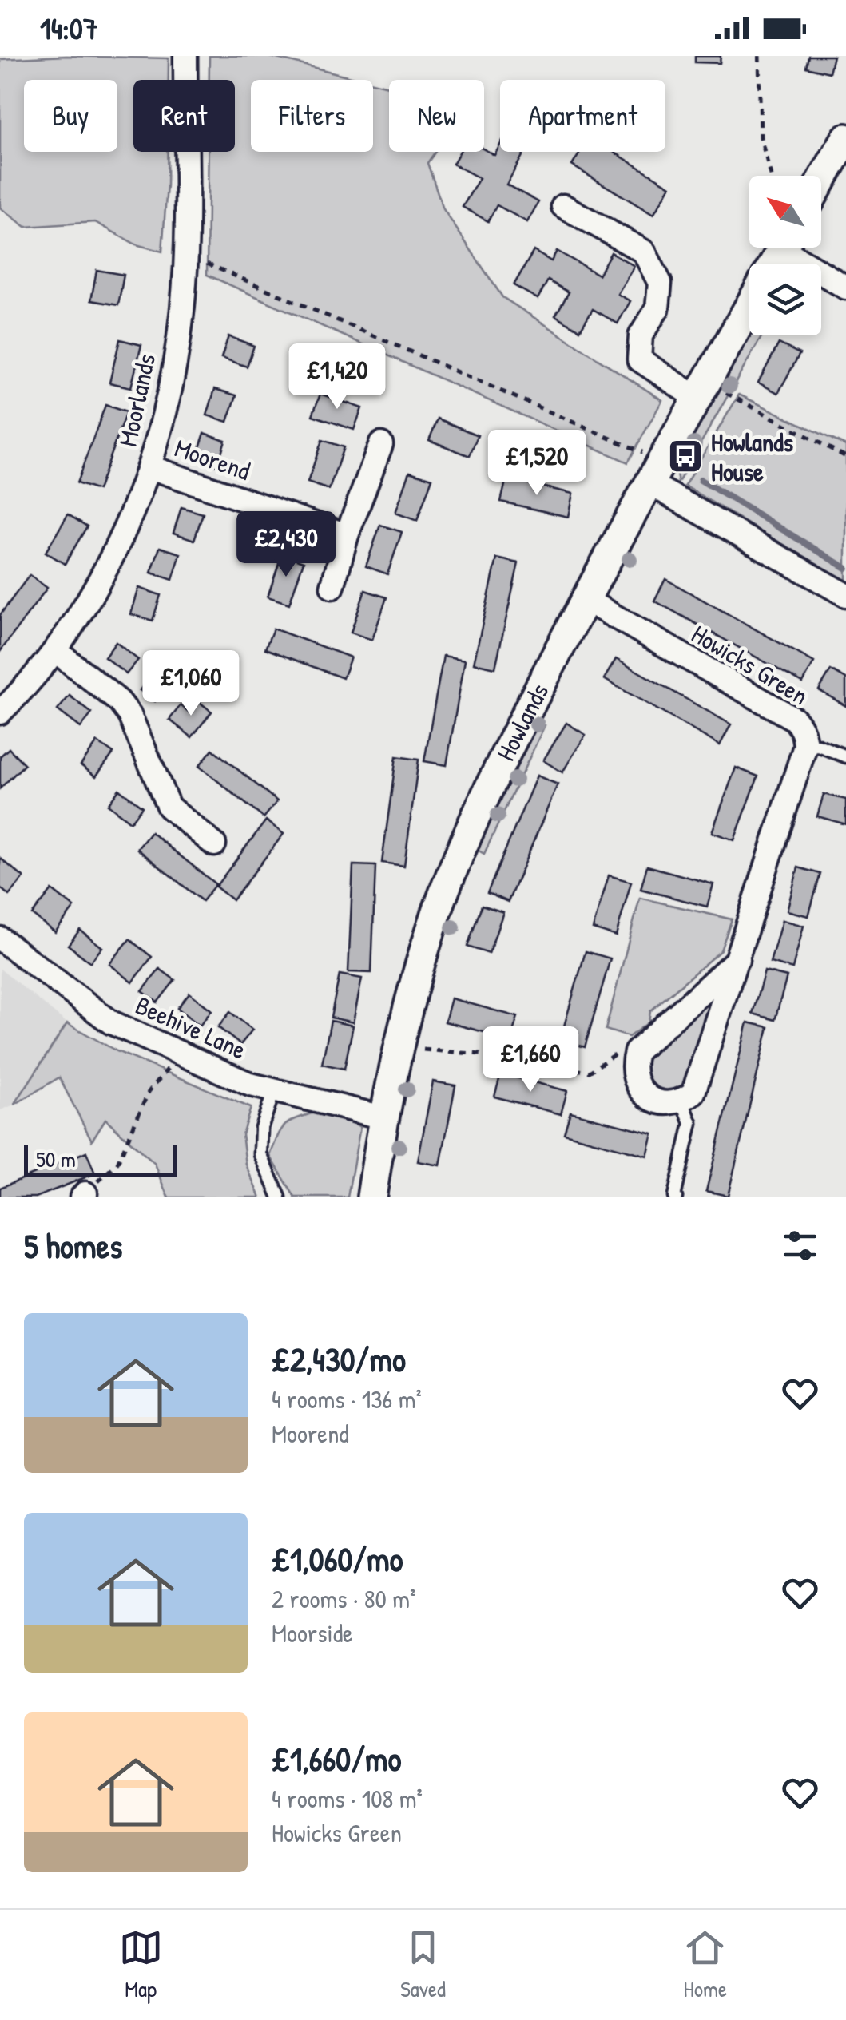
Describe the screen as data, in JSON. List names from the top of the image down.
{
  "streets": {
    "street": [
      "Moorlands",
      "Moorend",
      "Howicks Green",
      "Howlands",
      "Beehive Lane"
    ]
  },
  "crossings": [
    ["Moorlands", "Moorend"],
    ["Howicks Green", "Howlands"],
    ["Howlands", "Beehive Lane"]
  ],
  "places": {
    "bus stop": ["Howlands House"]
  },
  "scale_bar": "50 m",
  "north": "top left",
  "page": {
    "status": "14:07",
    "chip": [
      "Buy",
      "Rent",
      "Filters",
      "New",
      "Apartment"
    ],
    "price": [
      "£1,420",
      "£1,520",
      "£2,430",
      "£1,060",
      "£1,660"
    ],
    "scale": "50 m",
    "heading": "5 homes",
    "list": [
      {
        "name": "£2,430/mo",
        "note": "4 rooms · 136 m² · Moorend"
      },
      {
        "name": "£1,060/mo",
        "note": "2 rooms · 80 m² · Moorside"
      },
      {
        "name": "£1,660/mo",
        "note": "4 rooms · 108 m² · Howicks Green"
      }
    ],
    "tabs": ["Map", "Saved", "Home"]
  }
}
